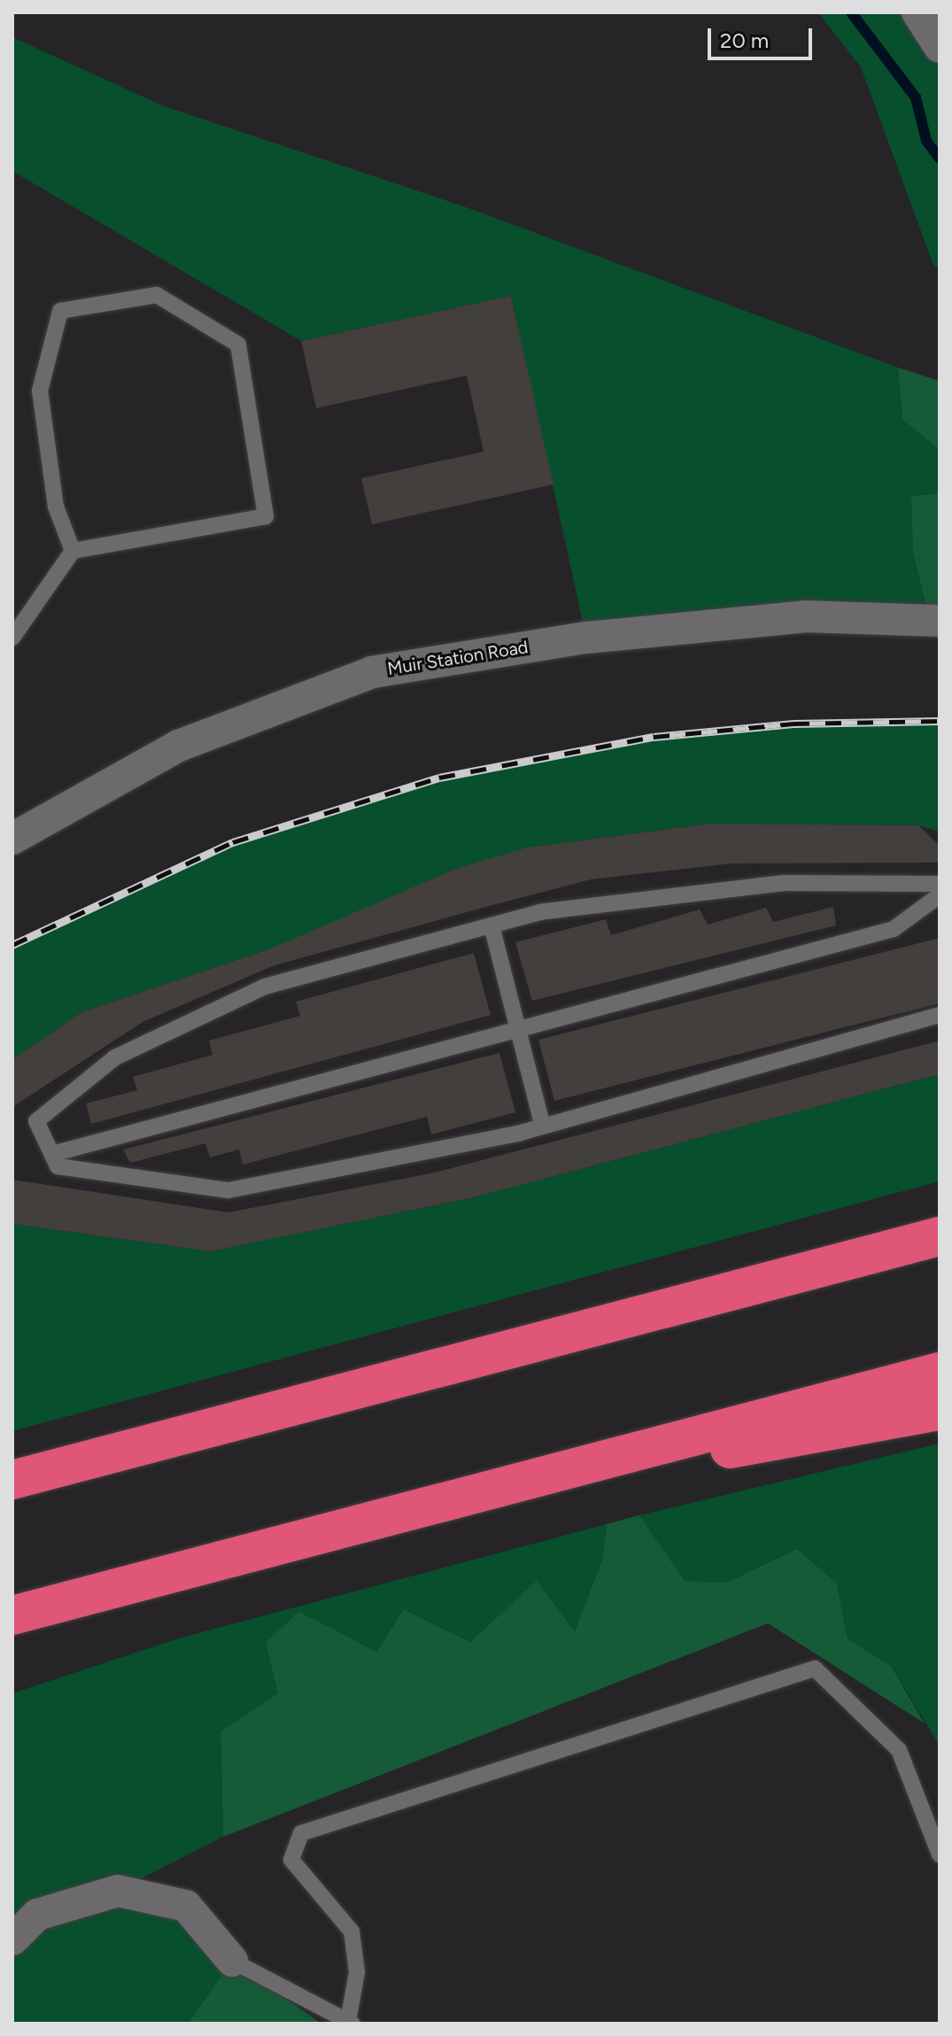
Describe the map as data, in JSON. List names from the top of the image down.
{
  "streets": {
    "street": ["Muir Station Road"]
  },
  "scale_bar": "20 m"
}
